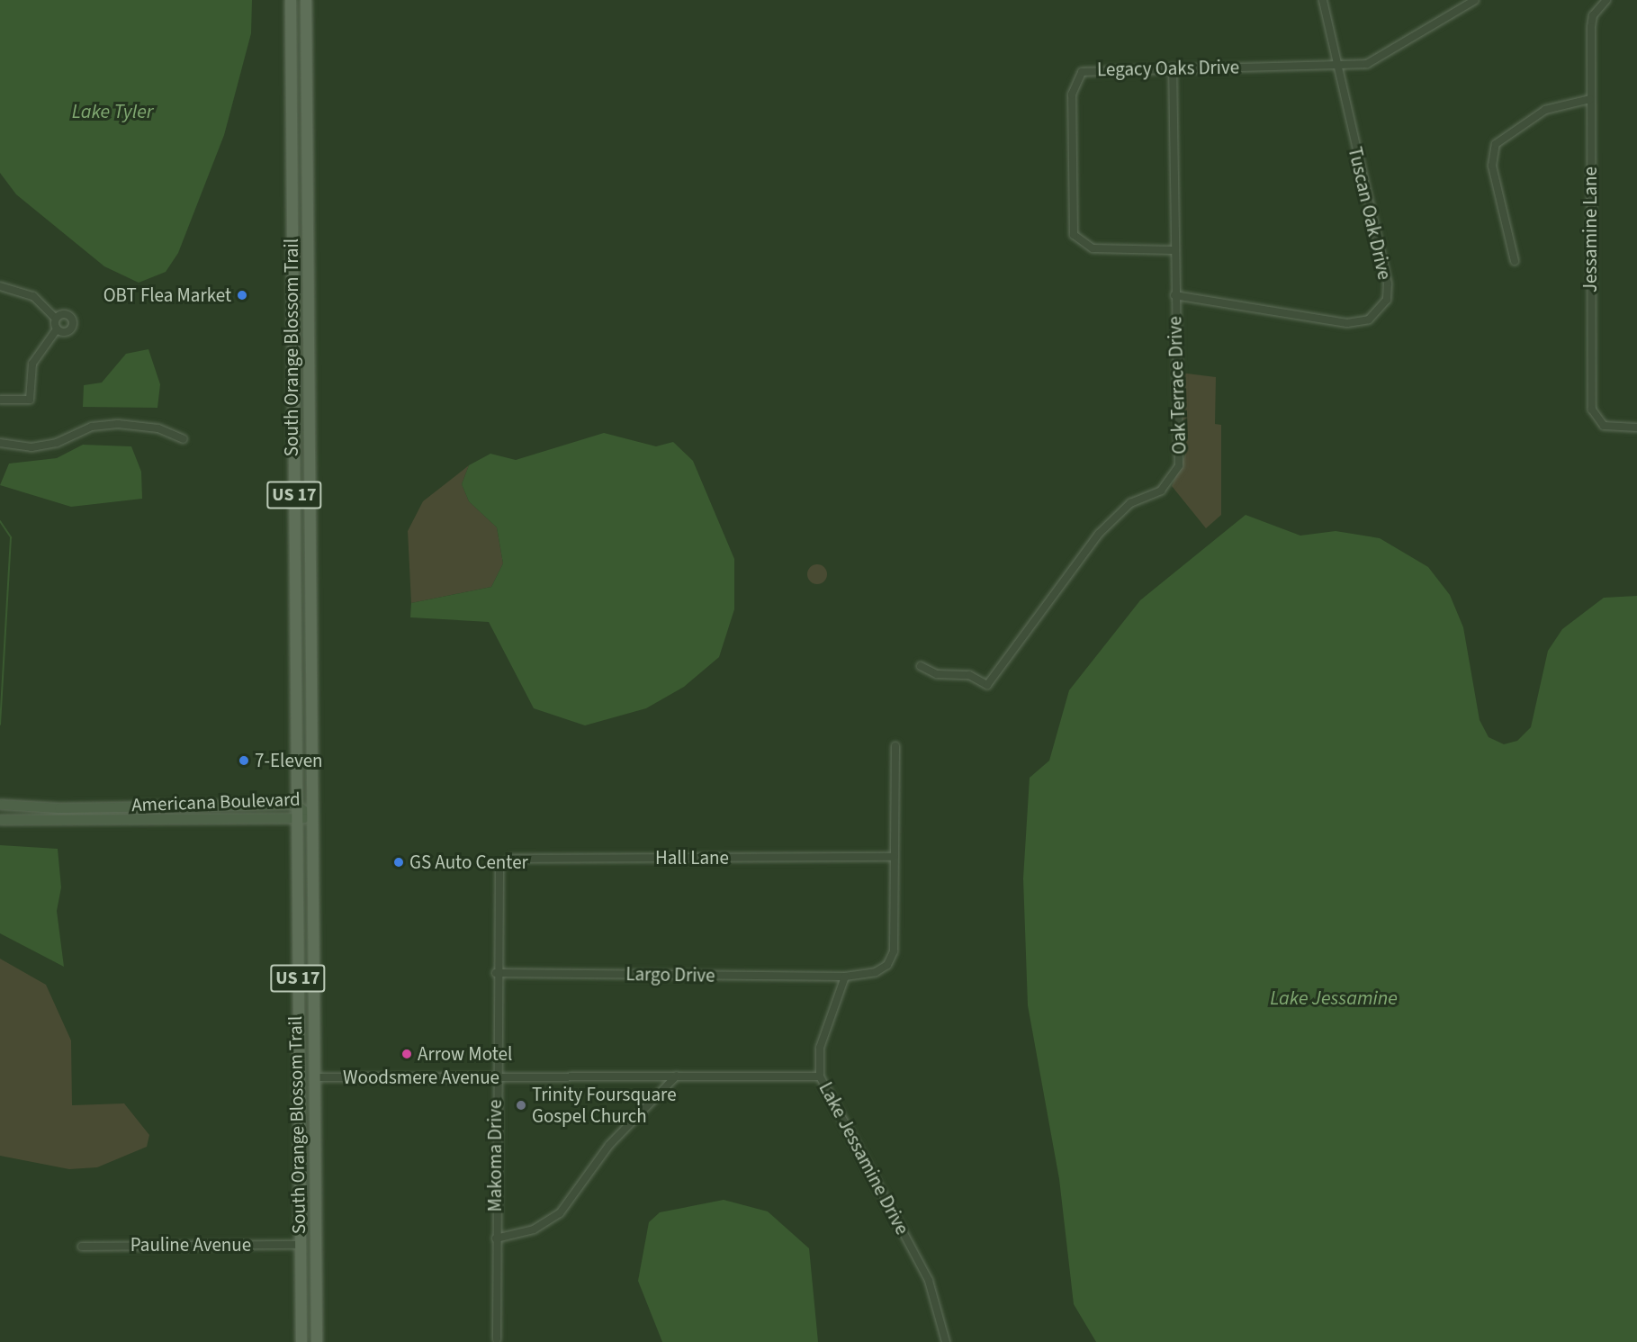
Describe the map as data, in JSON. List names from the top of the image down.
{
  "streets": {
    "main road": ["South Orange Blossom Trail", "US 17", "Americana Boulevard"],
    "street": [
      "Legacy Oaks Drive",
      "Tuscan Oak Drive",
      "Jessamine Lane",
      "Oak Terrace Drive",
      "Hall Lane",
      "Largo Drive",
      "Woodsmere Avenue",
      "Makoma Drive",
      "Lake Jessamine Drive",
      "Pauline Avenue"
    ]
  },
  "crossings": [
    ["Legacy Oaks Drive", "Tuscan Oak Drive"],
    ["Legacy Oaks Drive", "Oak Terrace Drive"],
    ["Tuscan Oak Drive", "Oak Terrace Drive"],
    ["South Orange Blossom Trail", "Americana Boulevard"],
    ["South Orange Blossom Trail", "Woodsmere Avenue"],
    ["South Orange Blossom Trail", "Pauline Avenue"],
    ["Hall Lane", "Makoma Drive"],
    ["Largo Drive", "Makoma Drive"],
    ["Largo Drive", "Lake Jessamine Drive"],
    ["Woodsmere Avenue", "Makoma Drive"],
    ["Woodsmere Avenue", "Lake Jessamine Drive"]
  ],
  "water": ["Lake Tyler", "Lake Jessamine"],
  "places": [
    "OBT Flea Market",
    "7-Eleven",
    "GS Auto Center",
    "Arrow Motel",
    "Trinity Foursquare Gospel Church"
  ]
}
